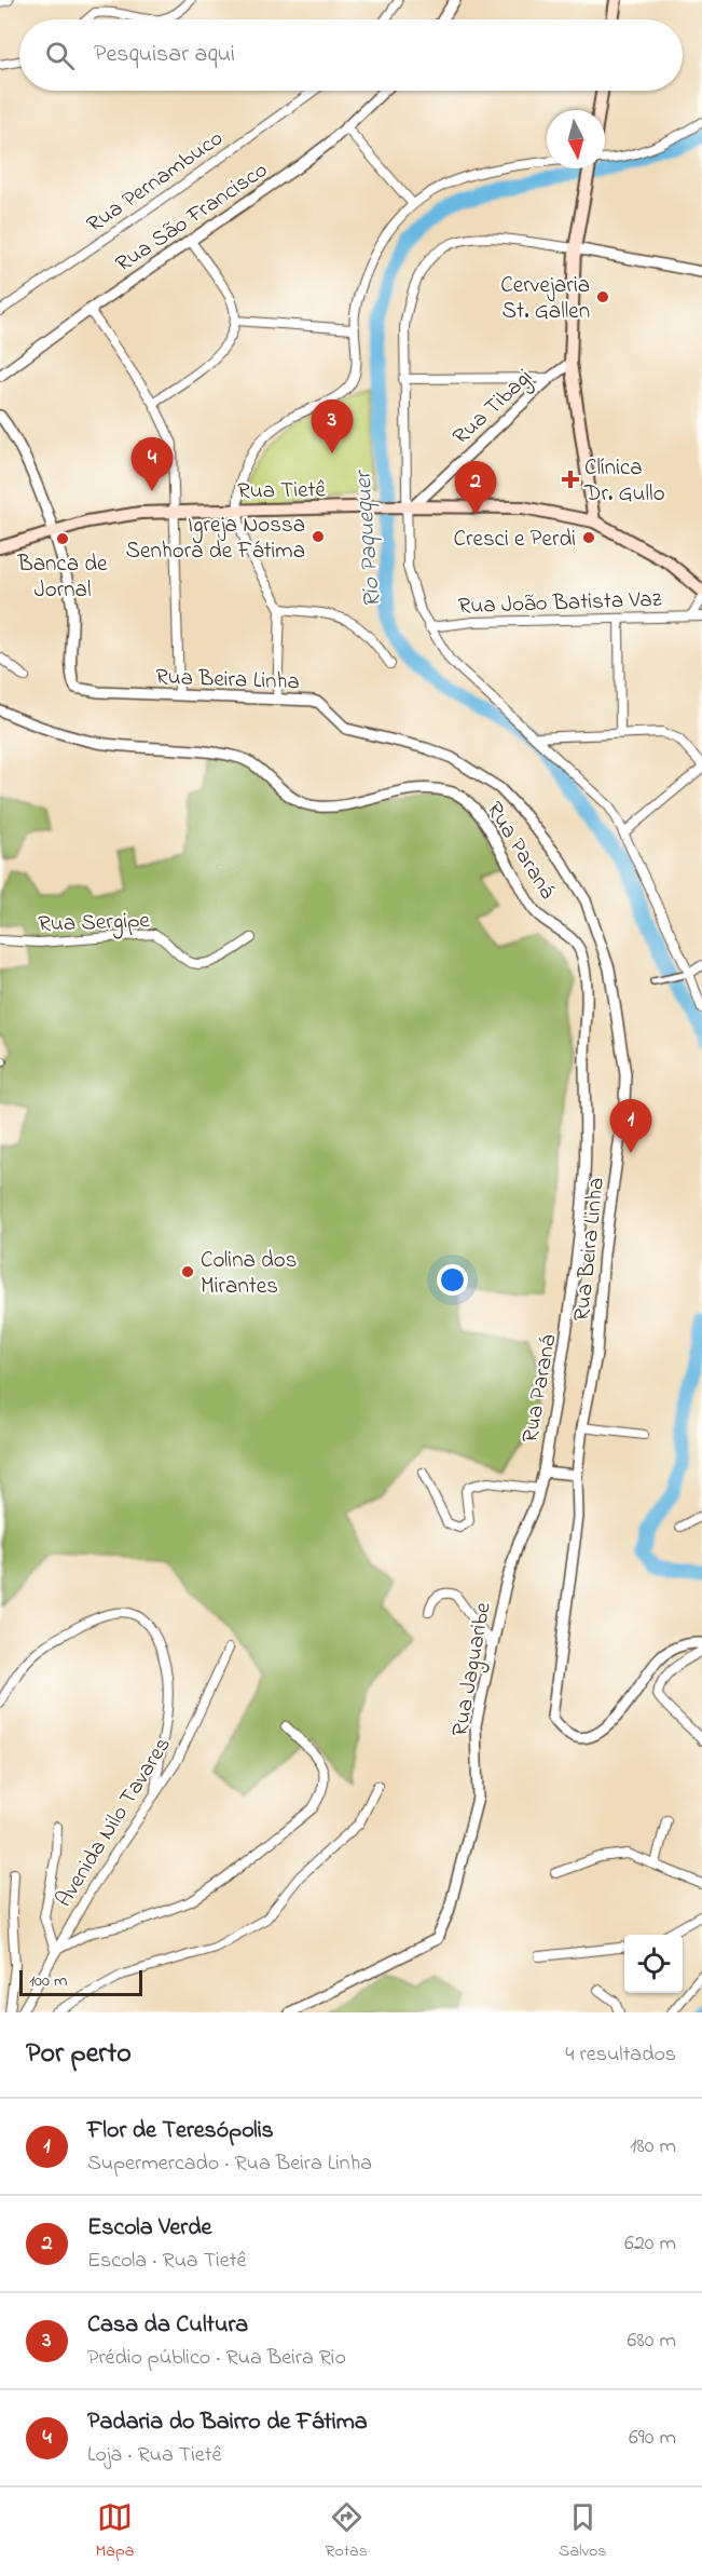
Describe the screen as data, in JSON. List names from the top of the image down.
{
  "streets": {
    "main road": ["Rua Tietê"],
    "street": [
      "Rua Pernambuco",
      "Rua São Francisco",
      "Rua Tibagi",
      "Rua João Batista Vaz",
      "Rua Beira Linha",
      "Rua Paraná",
      "Rua Sergipe",
      "Rua Jaguaribe",
      "Avenida Nilo Tavares"
    ]
  },
  "crossings": [
    ["Rua Tibagi", "Rua Tietê"],
    ["Rua Tietê", "Rua Beira Linha"],
    ["Rua Paraná", "Rua Jaguaribe"]
  ],
  "water": ["Rio Paquequer"],
  "places": {
    "other": [
      "Cervejaria St. Gallen",
      "Igreja Nossa Senhora de Fátima",
      "Cresci e Perdi",
      "Banca de Jornal",
      "Colina dos Mirantes"
    ],
    "health": ["Clínica Dr. Gullo"]
  },
  "scale_bar": "100 m",
  "north": "bottom",
  "page": {
    "search": "Pesquisar aqui",
    "pins": [
      "3",
      "4",
      "2",
      "1"
    ],
    "scale": "100 m",
    "heading": ["Por perto", "4 resultados"],
    "list": [
      {
        "mark": "1",
        "name": "Flor de Teresópolis",
        "note": "Supermercado · Rua Beira Linha",
        "value": "180 m"
      },
      {
        "mark": "2",
        "name": "Escola Verde",
        "note": "Escola · Rua Tietê",
        "value": "620 m"
      },
      {
        "mark": "3",
        "name": "Casa da Cultura",
        "note": "Prédio público · Rua Beira Rio",
        "value": "680 m"
      },
      {
        "mark": "4",
        "name": "Padaria do Bairro de Fátima",
        "note": "Loja · Rua Tietê",
        "value": "690 m"
      }
    ],
    "nav": ["Mapa", "Rotas", "Salvos"]
  }
}
